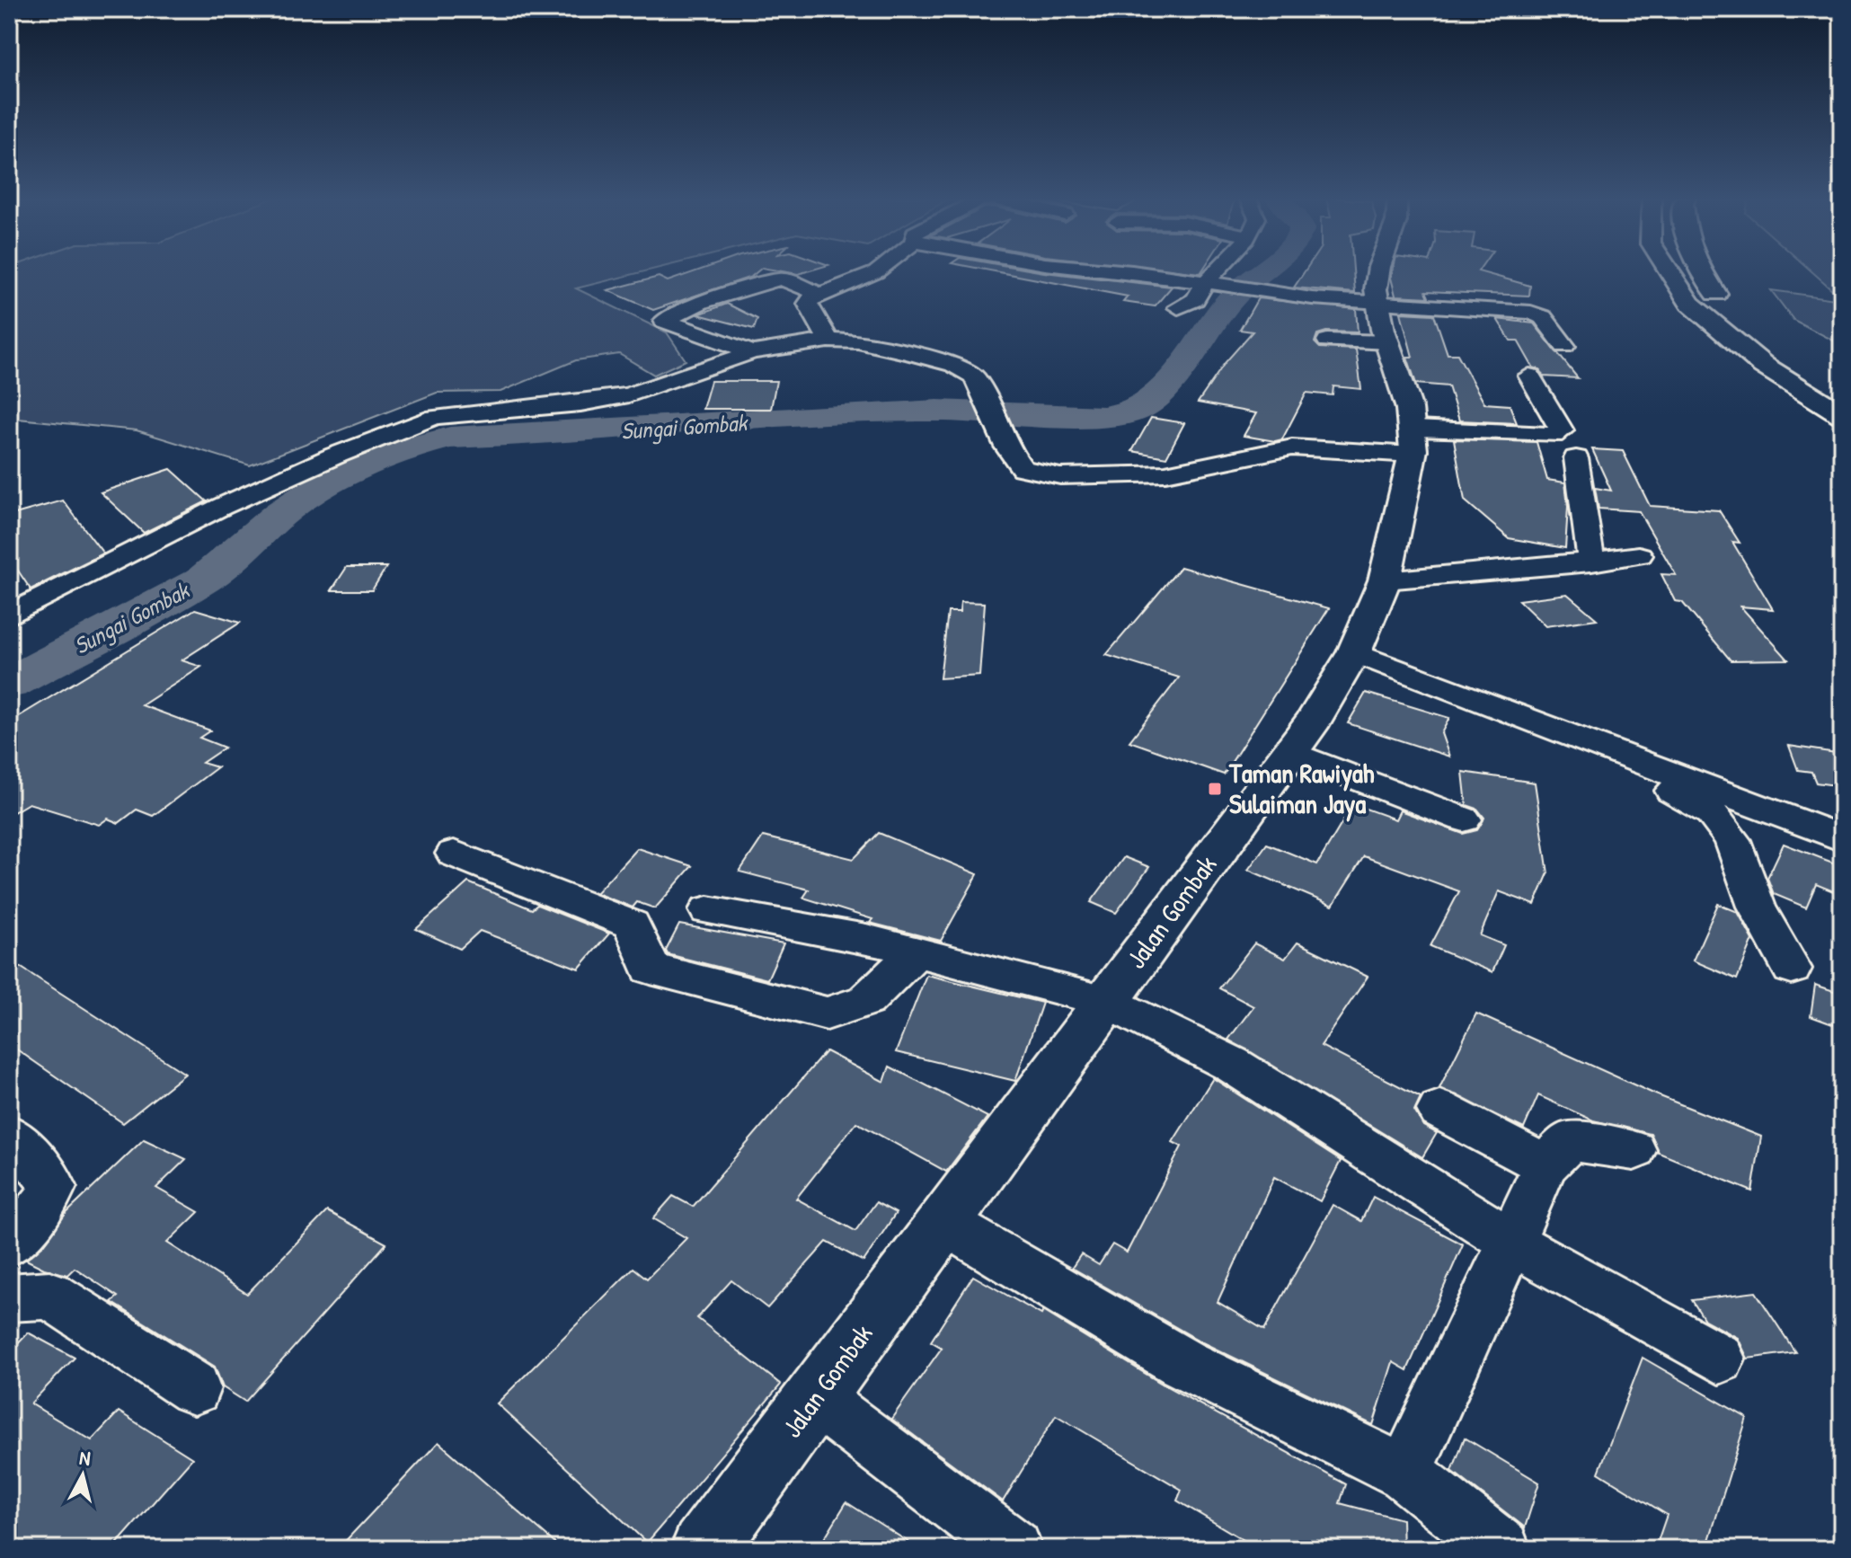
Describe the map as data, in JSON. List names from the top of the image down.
{
  "streets": {
    "main road": ["Jalan Gombak"]
  },
  "water": ["Sungai Gombak"],
  "places": {
    "transit": ["Taman Rawiyah Sulaiman Jaya"]
  },
  "north": "top"
}
